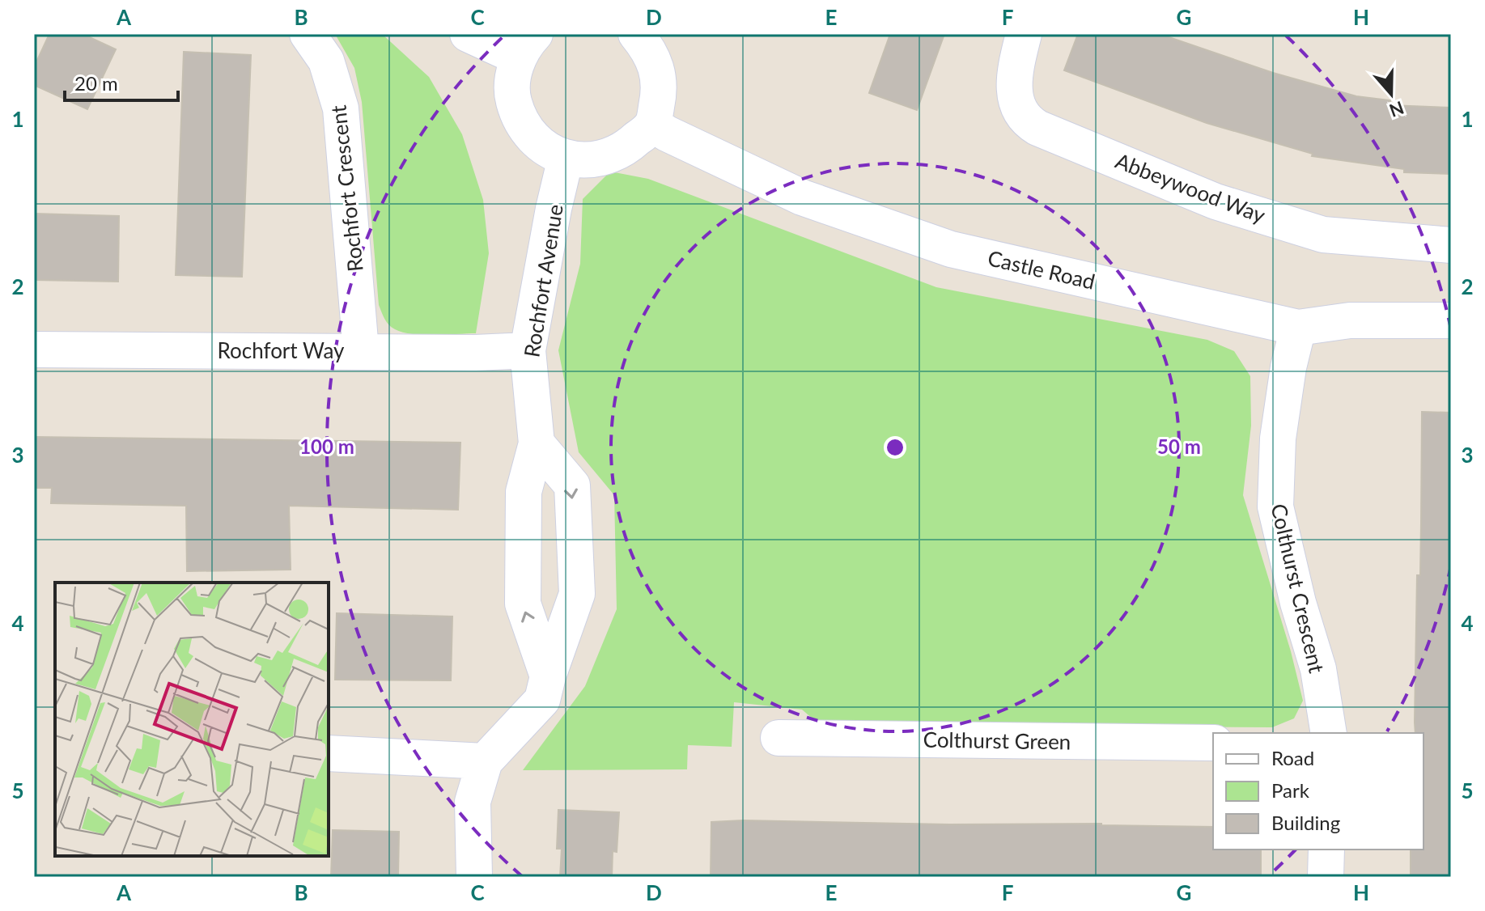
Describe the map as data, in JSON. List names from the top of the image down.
{
  "streets": {
    "street": [
      "Abbeywood Way",
      "Rochfort Crescent",
      "Castle Road",
      "Rochfort Avenue",
      "Rochfort Way",
      "Colthurst Crescent",
      "Colthurst Green"
    ]
  },
  "crossings": [
    ["Rochfort Crescent", "Rochfort Way"],
    ["Castle Road", "Colthurst Crescent"],
    ["Rochfort Avenue", "Rochfort Way"]
  ],
  "legend": ["Road", "Park", "Building"],
  "scale_bar": "20 m",
  "north": "bottom",
  "grid": {
    "columns": [
      "A",
      "B",
      "C",
      "D",
      "E",
      "F",
      "G",
      "H"
    ],
    "rows": [
      "1",
      "2",
      "3",
      "4",
      "5"
    ]
  },
  "rings": ["50 m", "100 m"]
}
